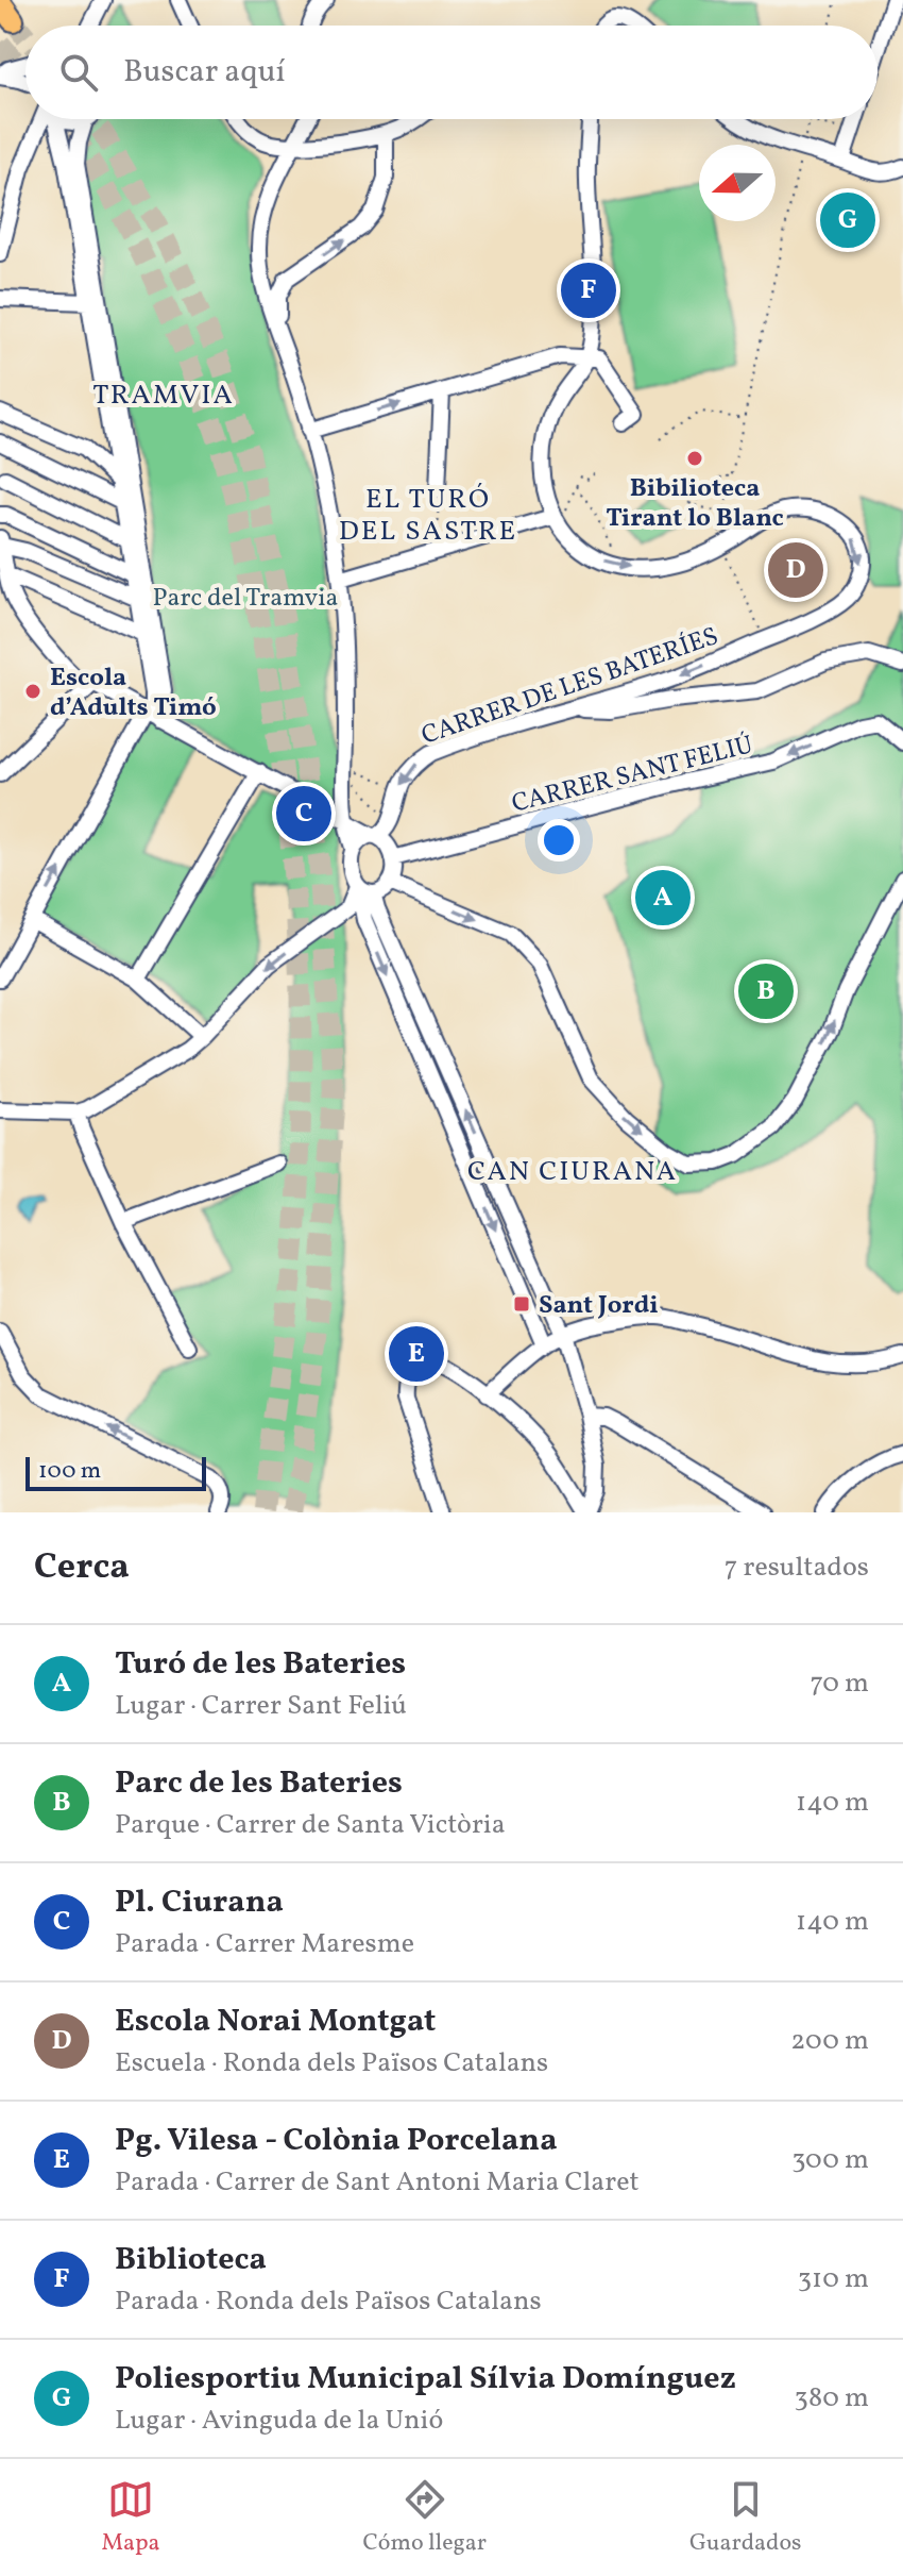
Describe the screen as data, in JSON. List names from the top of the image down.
{
  "streets": {
    "street": ["CARRER DE LES BATERÍES", "CARRER SANT FELIÚ"]
  },
  "crossings": [
    ["CARRER DE LES BATERÍES", "CARRER SANT FELIÚ"]
  ],
  "districts": ["TRAMVIA", "EL TURÓ DEL SASTRE", "CAN CIURANA"],
  "parks": ["Parc del Tramvia"],
  "places": {
    "other": ["Bibilioteca Tirant lo Blanc", "Escola d’Adults Timó"],
    "transit": ["Sant Jordi"]
  },
  "scale_bar": "100 m",
  "north": "left",
  "page": {
    "search": "Buscar aquí",
    "pins": [
      "G",
      "F",
      "D",
      "C",
      "A",
      "B",
      "E"
    ],
    "scale": "100 m",
    "heading": ["Cerca", "7 resultados"],
    "list": [
      {
        "mark": "A",
        "name": "Turó de les Bateries",
        "note": "Lugar · Carrer Sant Feliú",
        "value": "70 m"
      },
      {
        "mark": "B",
        "name": "Parc de les Bateries",
        "note": "Parque · Carrer de Santa Victòria",
        "value": "140 m"
      },
      {
        "mark": "C",
        "name": "Pl. Ciurana",
        "note": "Parada · Carrer Maresme",
        "value": "140 m"
      },
      {
        "mark": "D",
        "name": "Escola Norai Montgat",
        "note": "Escuela · Ronda dels Països Catalans",
        "value": "200 m"
      },
      {
        "mark": "E",
        "name": "Pg. Vilesa - Colònia Porcelana",
        "note": "Parada · Carrer de Sant Antoni Maria Claret",
        "value": "300 m"
      },
      {
        "mark": "F",
        "name": "Biblioteca",
        "note": "Parada · Ronda dels Països Catalans",
        "value": "310 m"
      },
      {
        "mark": "G",
        "name": "Poliesportiu Municipal Sílvia Domínguez",
        "note": "Lugar · Avinguda de la Unió",
        "value": "380 m"
      }
    ],
    "nav": ["Mapa", "Cómo llegar", "Guardados"]
  }
}
